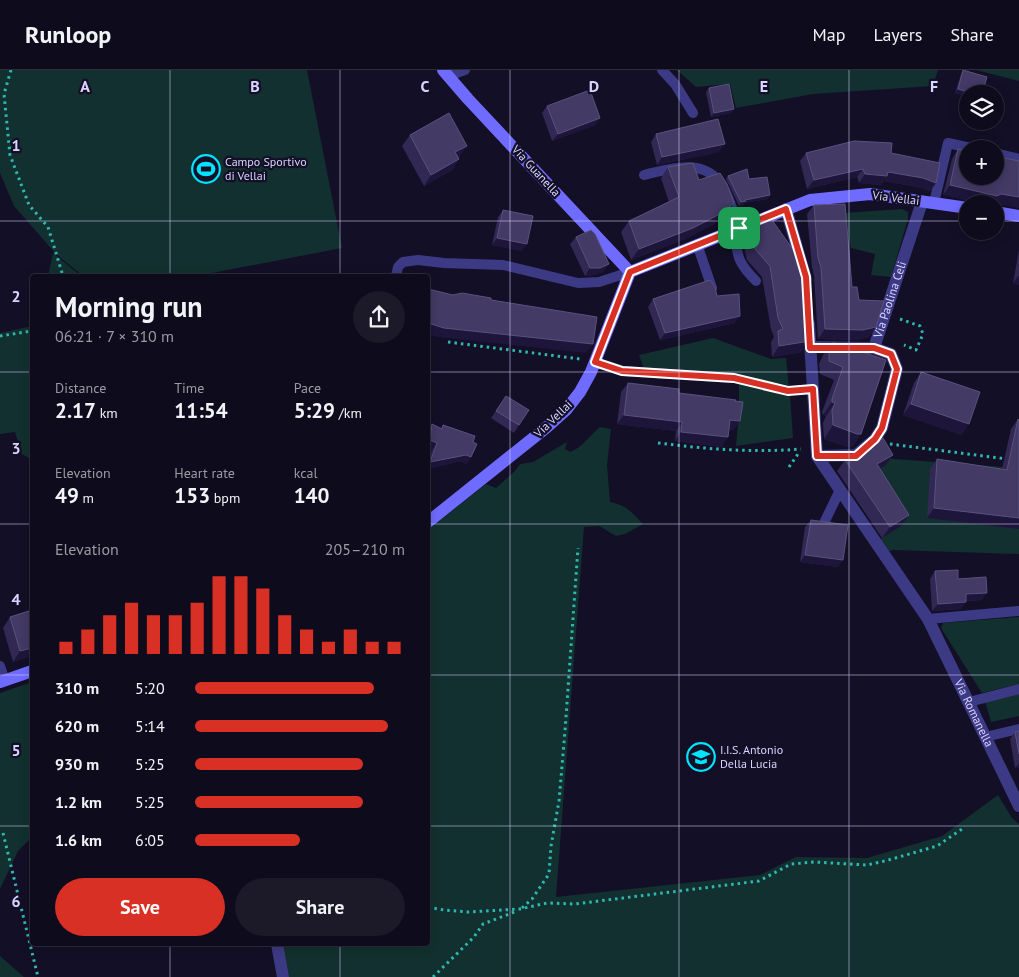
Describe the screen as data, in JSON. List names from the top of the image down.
{
  "streets": {
    "street": [
      "Via Guanella",
      "Via Vellai",
      "Via Paolina Celi",
      "Via Romanella"
    ]
  },
  "crossings": [
    ["Via Guanella", "Via Vellai"],
    ["Via Vellai", "Via Paolina Celi"],
    ["Via Paolina Celi", "Via Romanella"]
  ],
  "places": {
    "sports": ["Campo Sportivo di Vellai"],
    "school or university": ["I.I.S. Antonio Della Lucia"]
  },
  "page": {
    "header": "Runloop",
    "nav": ["Map", "Layers", "Share"],
    "map_buttons": ["+", "−"],
    "heading": ["Morning run", "06:21 · 7 × 310 m"],
    "stats": [
      ["Distance", "2.17 km"],
      ["Time", "11:54"],
      ["Pace", "5:29 /km"],
      ["Elevation", "49 m"],
      ["Heart rate", "153 bpm"],
      ["kcal", "140"]
    ],
    "chart": ["Elevation", "205–210 m"],
    "list": [
      {
        "name": "310 m",
        "note": "5:20"
      },
      {
        "name": "620 m",
        "note": "5:14"
      },
      {
        "name": "930 m",
        "note": "5:25"
      },
      {
        "name": "1.2 km",
        "note": "5:25"
      },
      {
        "name": "1.6 km",
        "note": "6:05"
      }
    ],
    "buttons": ["Save", "Share"]
  },
  "grid": {
    "columns": [
      "A",
      "B",
      "C",
      "D",
      "E",
      "F"
    ],
    "rows": [
      "1",
      "2",
      "3",
      "4",
      "5",
      "6"
    ]
  }
}
